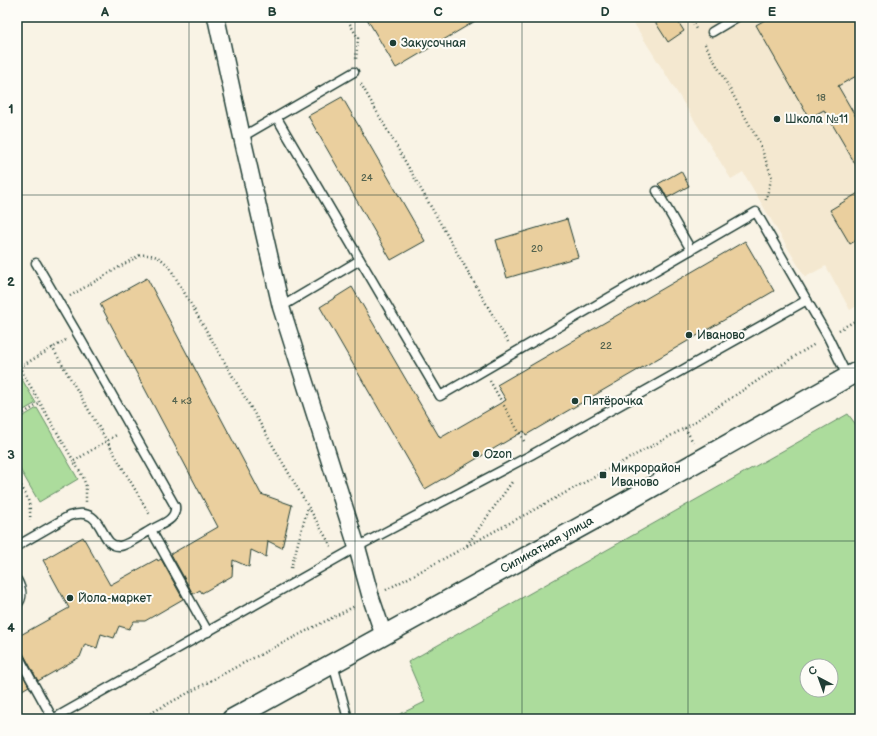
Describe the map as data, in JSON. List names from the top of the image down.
{
  "streets": {
    "street": ["Силикатная улица"]
  },
  "places": {
    "other": [
      "Закусочная",
      "Школа №11",
      "Иваново",
      "Пятёрочка",
      "Ozon",
      "Йола-маркет"
    ],
    "transit": ["Микрорайон Иваново"]
  },
  "house_numbers": [
    "18",
    "24",
    "20",
    "22",
    "4 к3"
  ],
  "north": "top left",
  "grid": {
    "columns": [
      "A",
      "B",
      "C",
      "D",
      "E"
    ],
    "rows": [
      "1",
      "2",
      "3",
      "4"
    ]
  }
}
